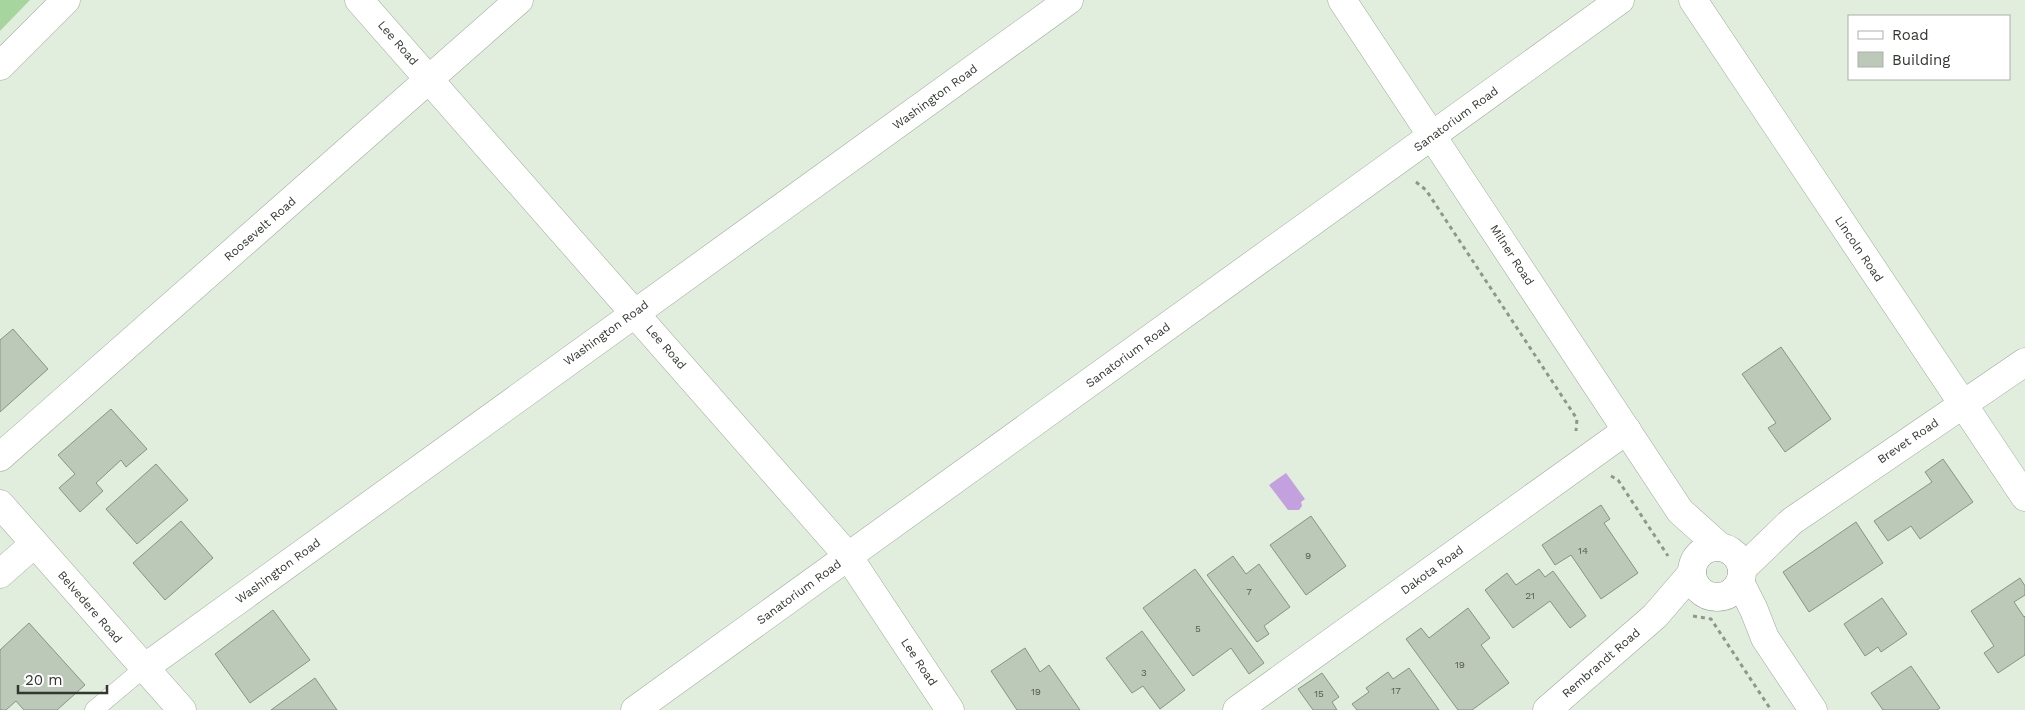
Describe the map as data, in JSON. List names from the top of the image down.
{
  "streets": {
    "street": [
      "Lee Road",
      "Washington Road",
      "Sanatorium Road",
      "Roosevelt Road",
      "Lincoln Road",
      "Milner Road",
      "Brevet Road",
      "Dakota Road",
      "Belvedere Road",
      "Rembrandt Road"
    ]
  },
  "crossings": [
    ["Lee Road", "Washington Road"],
    ["Lee Road", "Sanatorium Road"],
    ["Lee Road", "Roosevelt Road"],
    ["Washington Road", "Belvedere Road"],
    ["Sanatorium Road", "Milner Road"],
    ["Lincoln Road", "Brevet Road"],
    ["Milner Road", "Brevet Road"],
    ["Milner Road", "Dakota Road"],
    ["Milner Road", "Rembrandt Road"],
    ["Brevet Road", "Rembrandt Road"]
  ],
  "house_numbers": [
    "14",
    "9",
    "7",
    "21",
    "5",
    "19",
    "3",
    "17",
    "19",
    "15"
  ],
  "legend": ["Road", "Building"],
  "scale_bar": "20 m"
}
